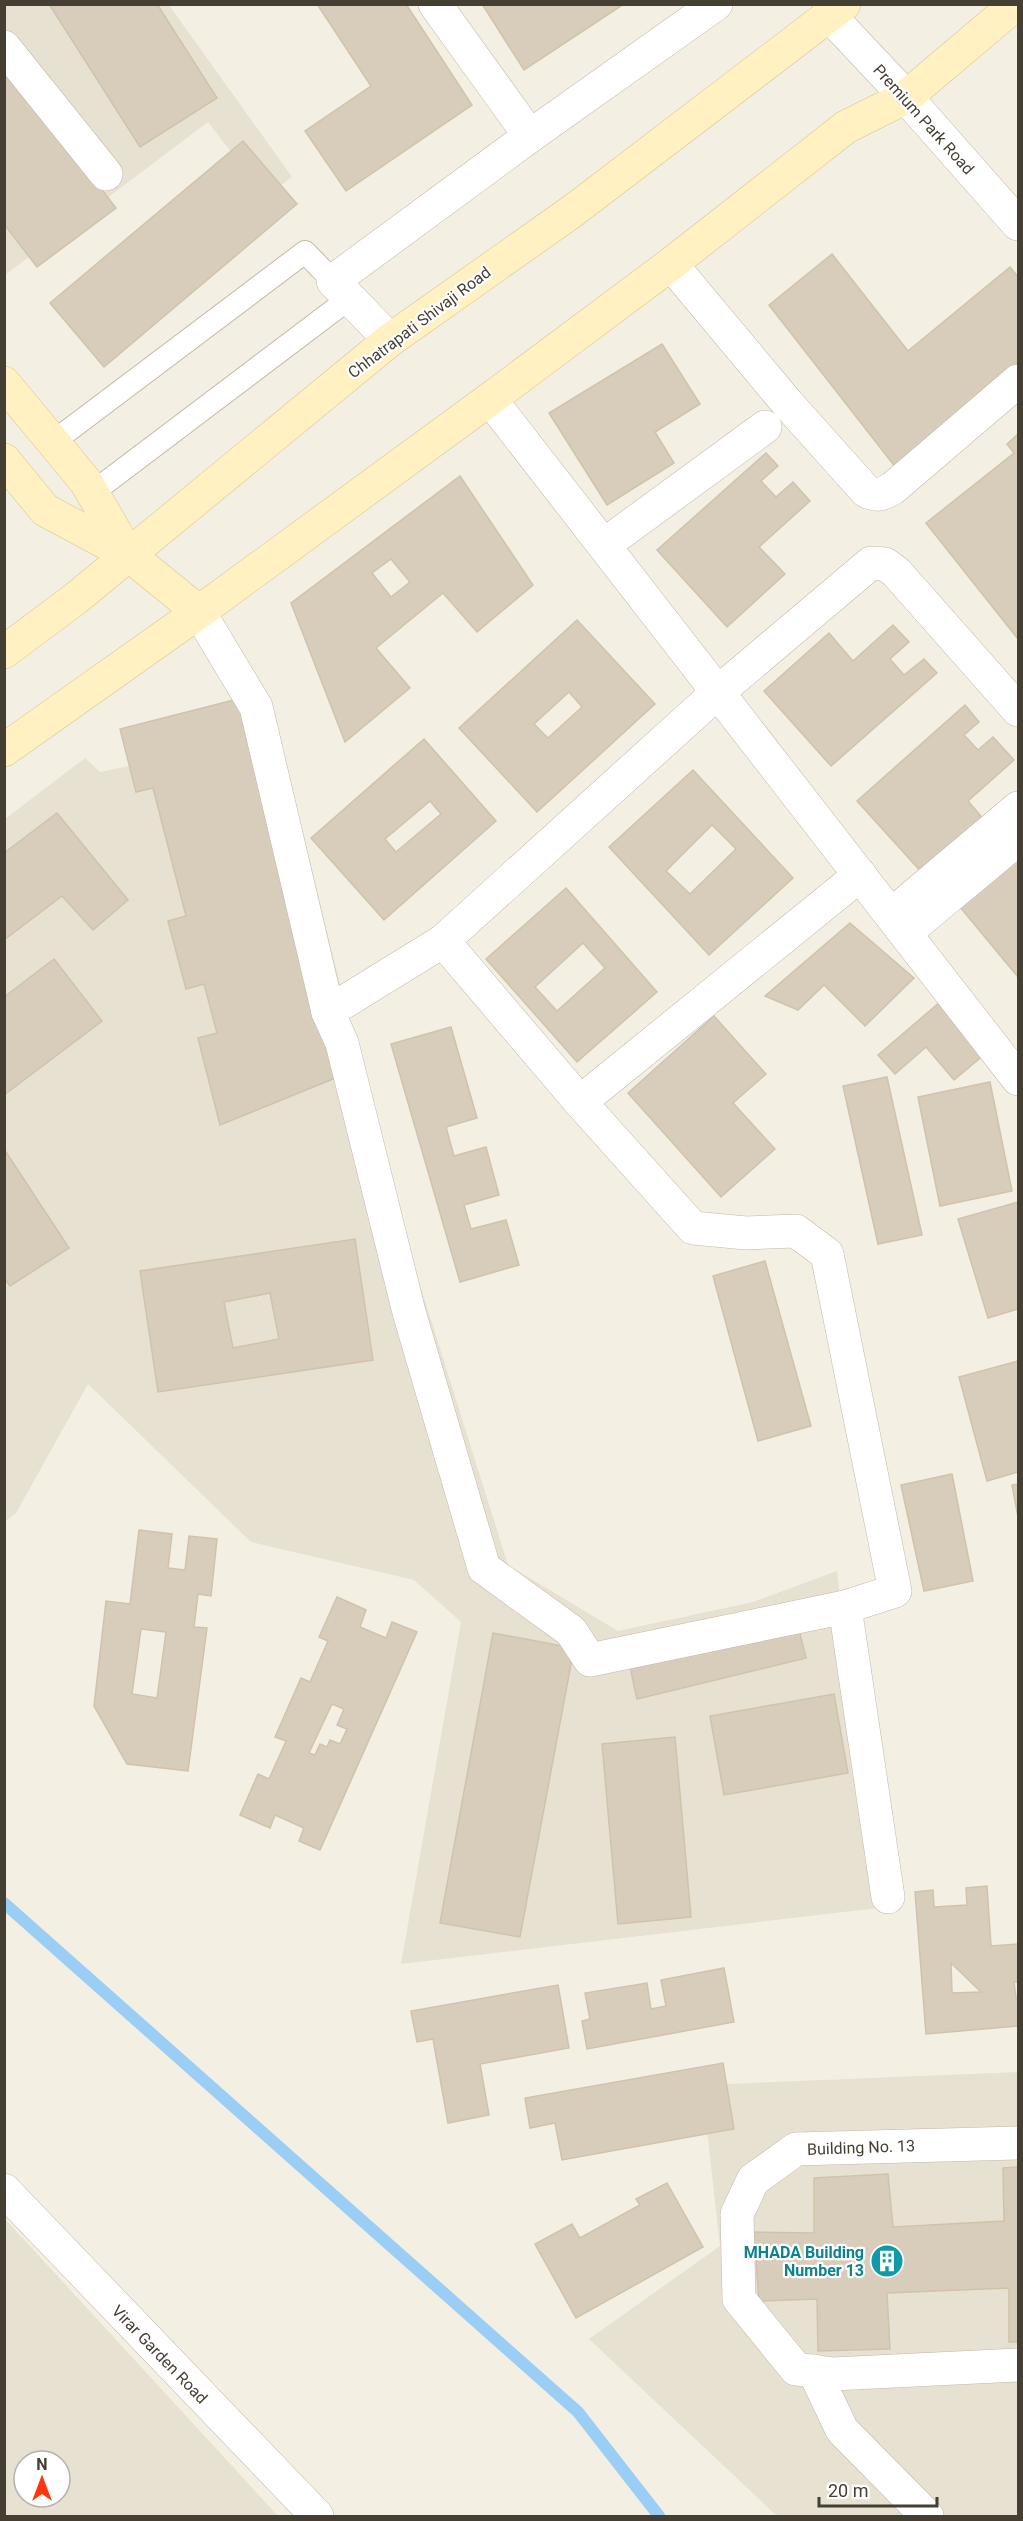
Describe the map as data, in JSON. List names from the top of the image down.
{
  "streets": {
    "main road": ["Chhatrapati Shivaji Road"],
    "street": ["Premium Park Road", "Building No. 13", "Virar Garden Road"]
  },
  "crossings": [
    ["Premium Park Road", "Chhatrapati Shivaji Road"]
  ],
  "places": {
    "building": ["MHADA Building Number 13"]
  },
  "scale_bar": "20 m",
  "north": "top"
}
